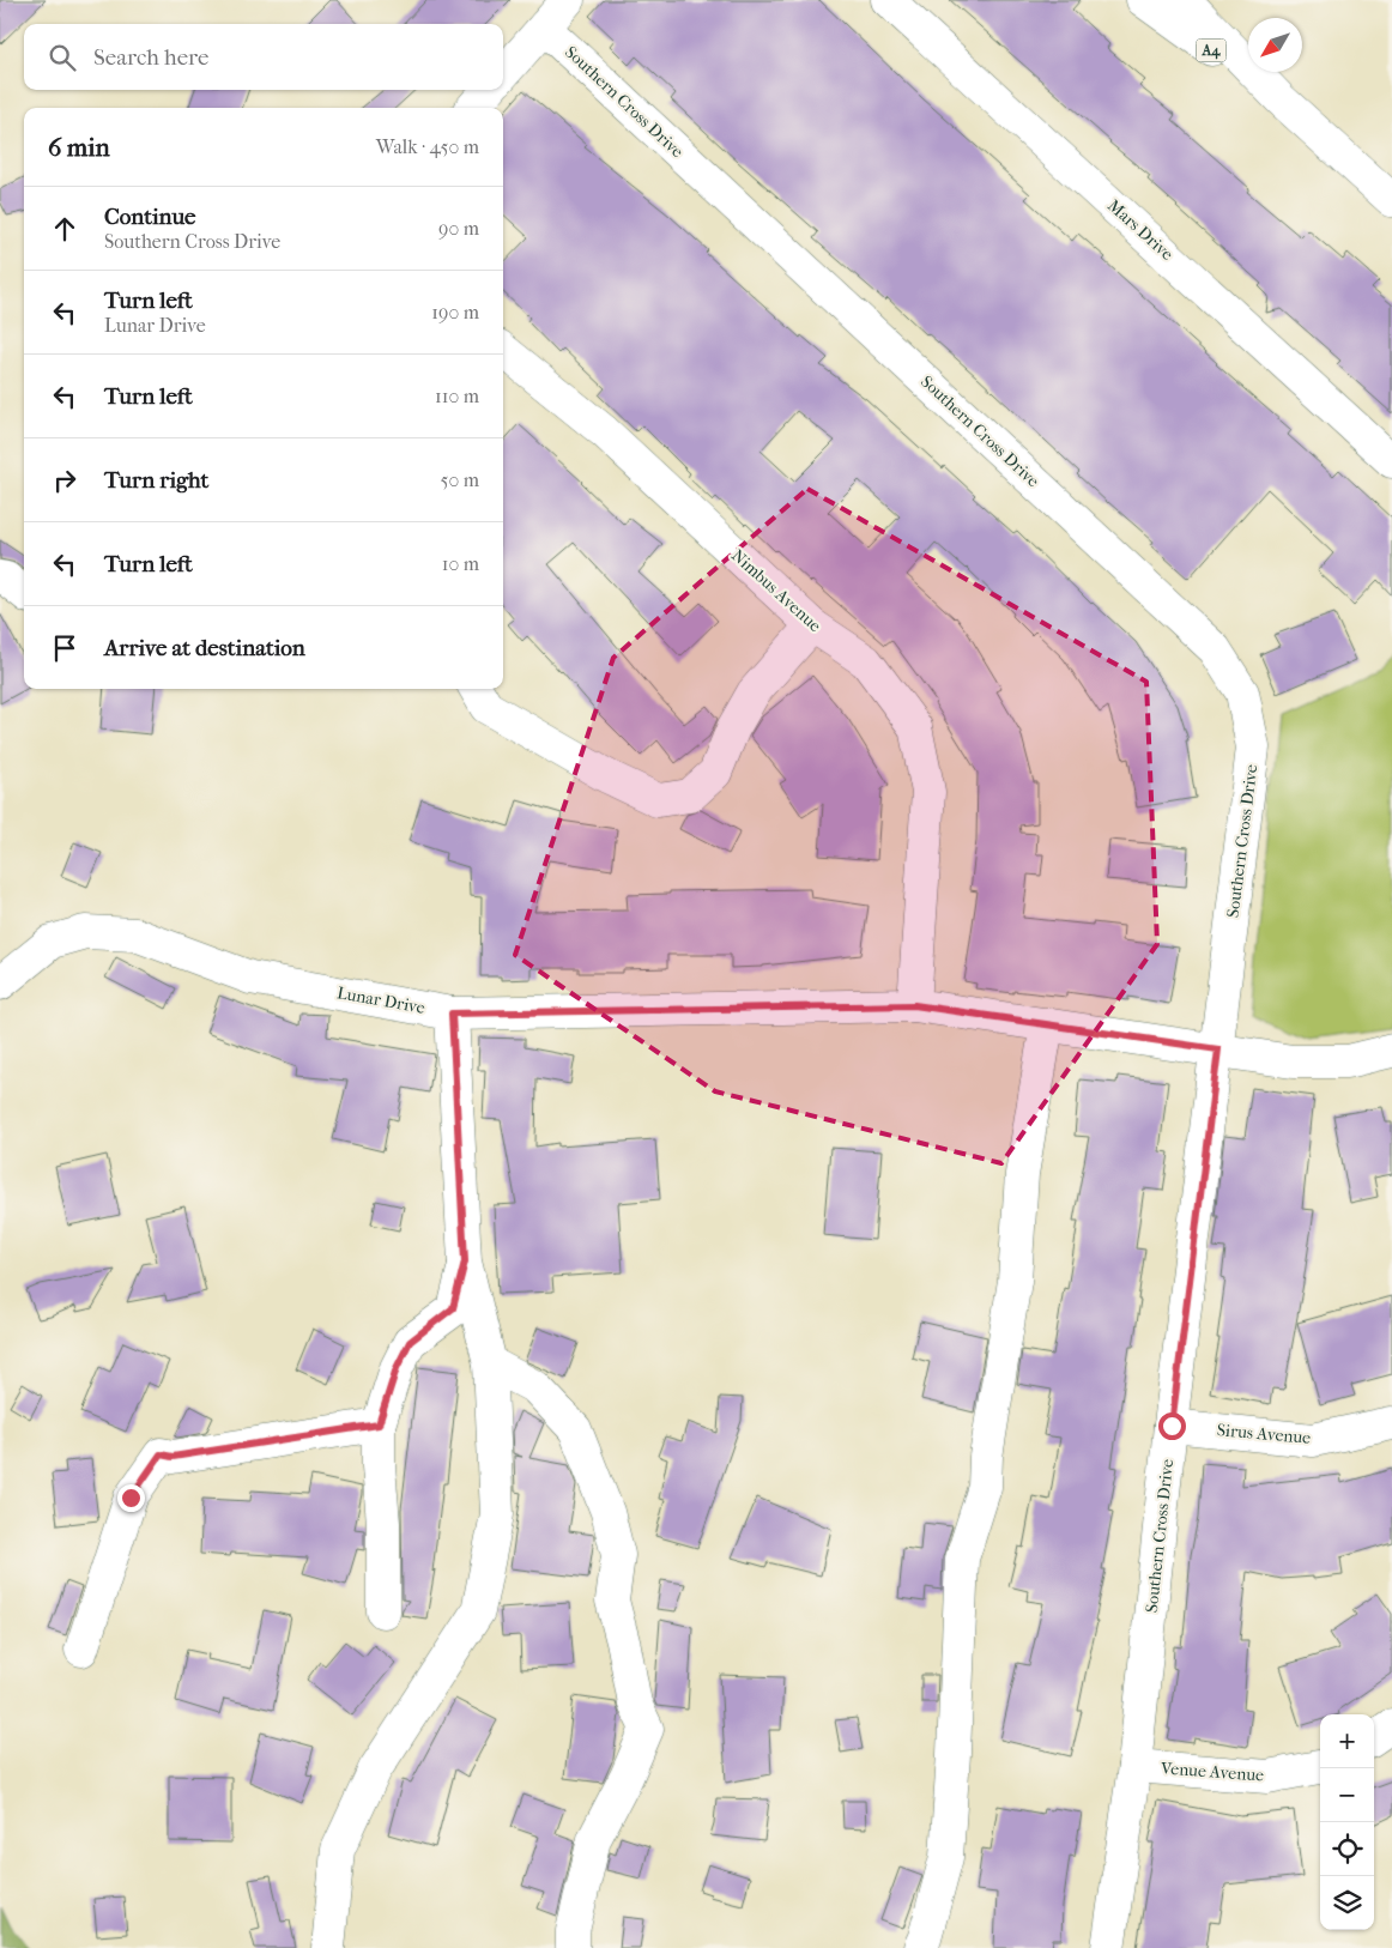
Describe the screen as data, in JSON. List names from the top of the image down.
{
  "streets": {
    "main road": [
      "A4",
      "Southern Cross Drive",
      "Mars Drive",
      "Nimbus Avenue",
      "Lunar Drive",
      "Sirus Avenue",
      "Venue Avenue"
    ]
  },
  "crossings": [
    ["Southern Cross Drive", "Lunar Drive"],
    ["Southern Cross Drive", "Sirus Avenue"],
    ["Southern Cross Drive", "Venue Avenue"],
    ["Nimbus Avenue", "Lunar Drive"]
  ],
  "north": "bottom left",
  "page": {
    "search": "Search here",
    "heading": ["6 min", "Walk · 450 m"],
    "list": [
      ["Continue", "Southern Cross Drive", "90 m"],
      ["Turn left", "Lunar Drive", "190 m"],
      ["Turn left", "110 m"],
      ["Turn right", "50 m"],
      ["Turn left", "10 m"],
      "Arrive at destination"
    ],
    "map_buttons": ["+", "−"]
  }
}
